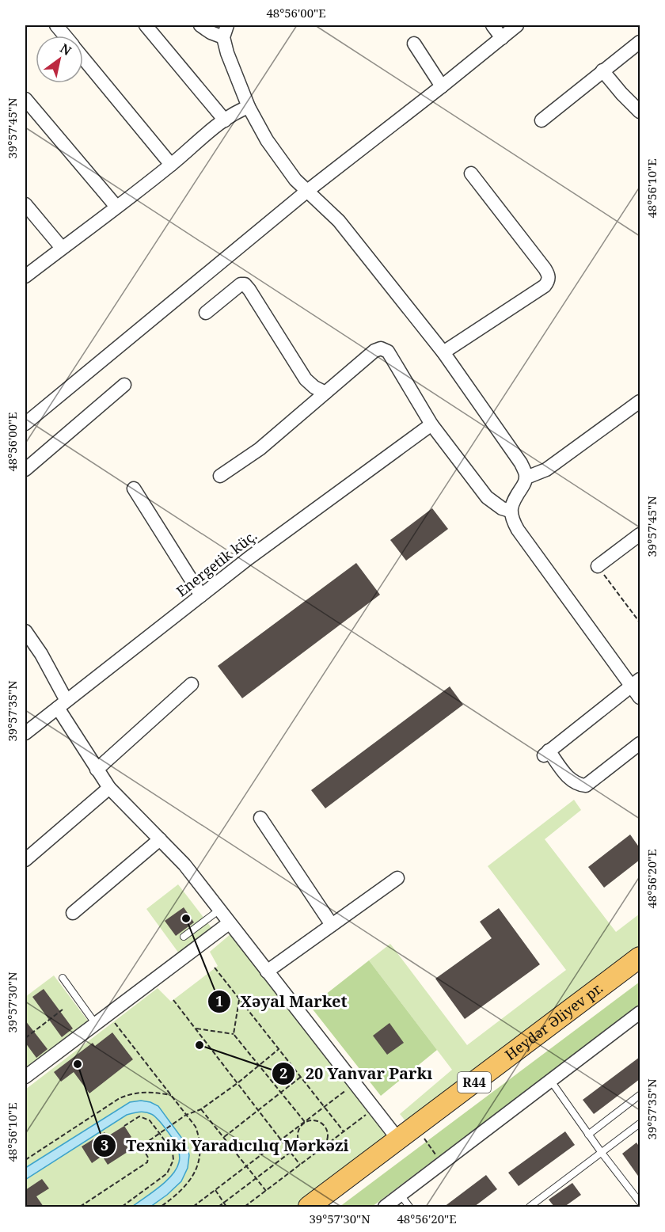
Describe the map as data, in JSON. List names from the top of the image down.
{
  "streets": {
    "main road": ["Heydər Əliyev pr.", "R44"],
    "street": ["Energetik küç."]
  },
  "places": ["Xəyal Market", "20 Yanvar Parkı", "Texniki Yaradıcılıq Mərkəzi"],
  "north": "top right",
  "coordinates": [
    "48°56'00\"E",
    "39°57'45\"N",
    "48°56'10\"E",
    "39°57'35\"N",
    "48°56'20\"E",
    "39°57'30\"N"
  ]
}
